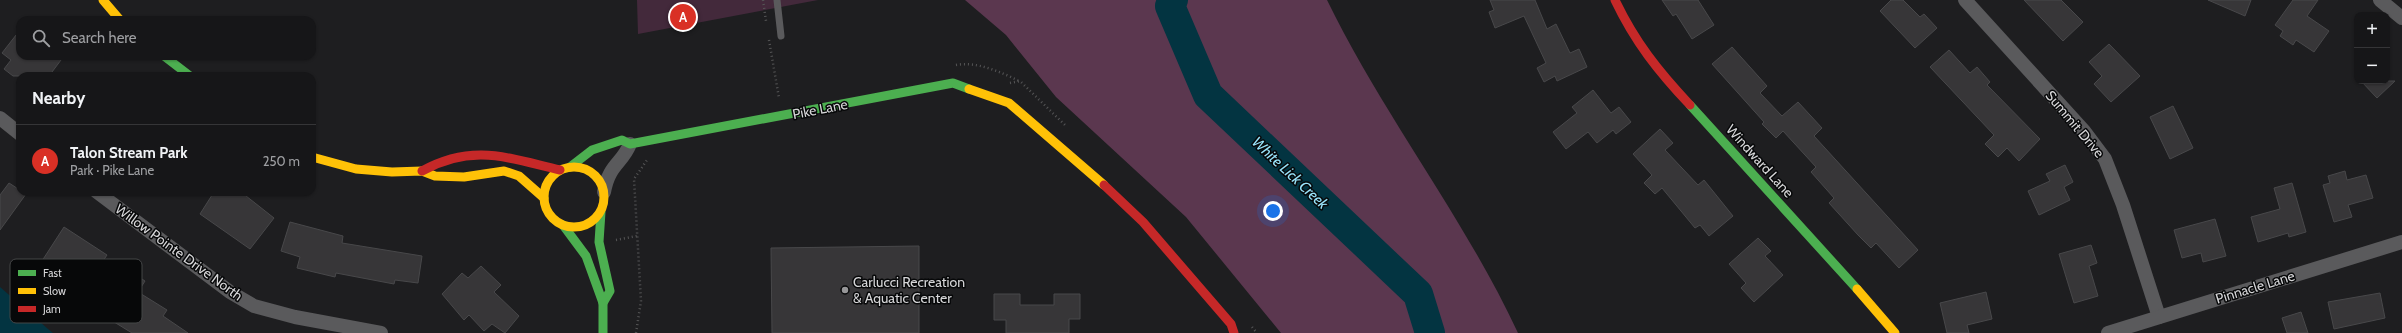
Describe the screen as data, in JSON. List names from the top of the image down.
{
  "streets": {
    "street": [
      "Pike Lane",
      "Summit Drive",
      "Windward Lane",
      "Willow Pointe Drive North",
      "Pinnacle Lane"
    ]
  },
  "crossings": [
    ["Summit Drive", "Pinnacle Lane"]
  ],
  "water": ["White Lick Creek"],
  "places": ["Carlucci Recreation & Aquatic Center"],
  "legend": ["Fast", "Slow", "Jam"],
  "page": {
    "pins": "A",
    "map_buttons": ["+", "−"],
    "search": "Search here",
    "heading": "Nearby",
    "list": [
      {
        "mark": "A",
        "name": "Talon Stream Park",
        "note": "Park · Pike Lane",
        "value": "250 m"
      }
    ]
  }
}
